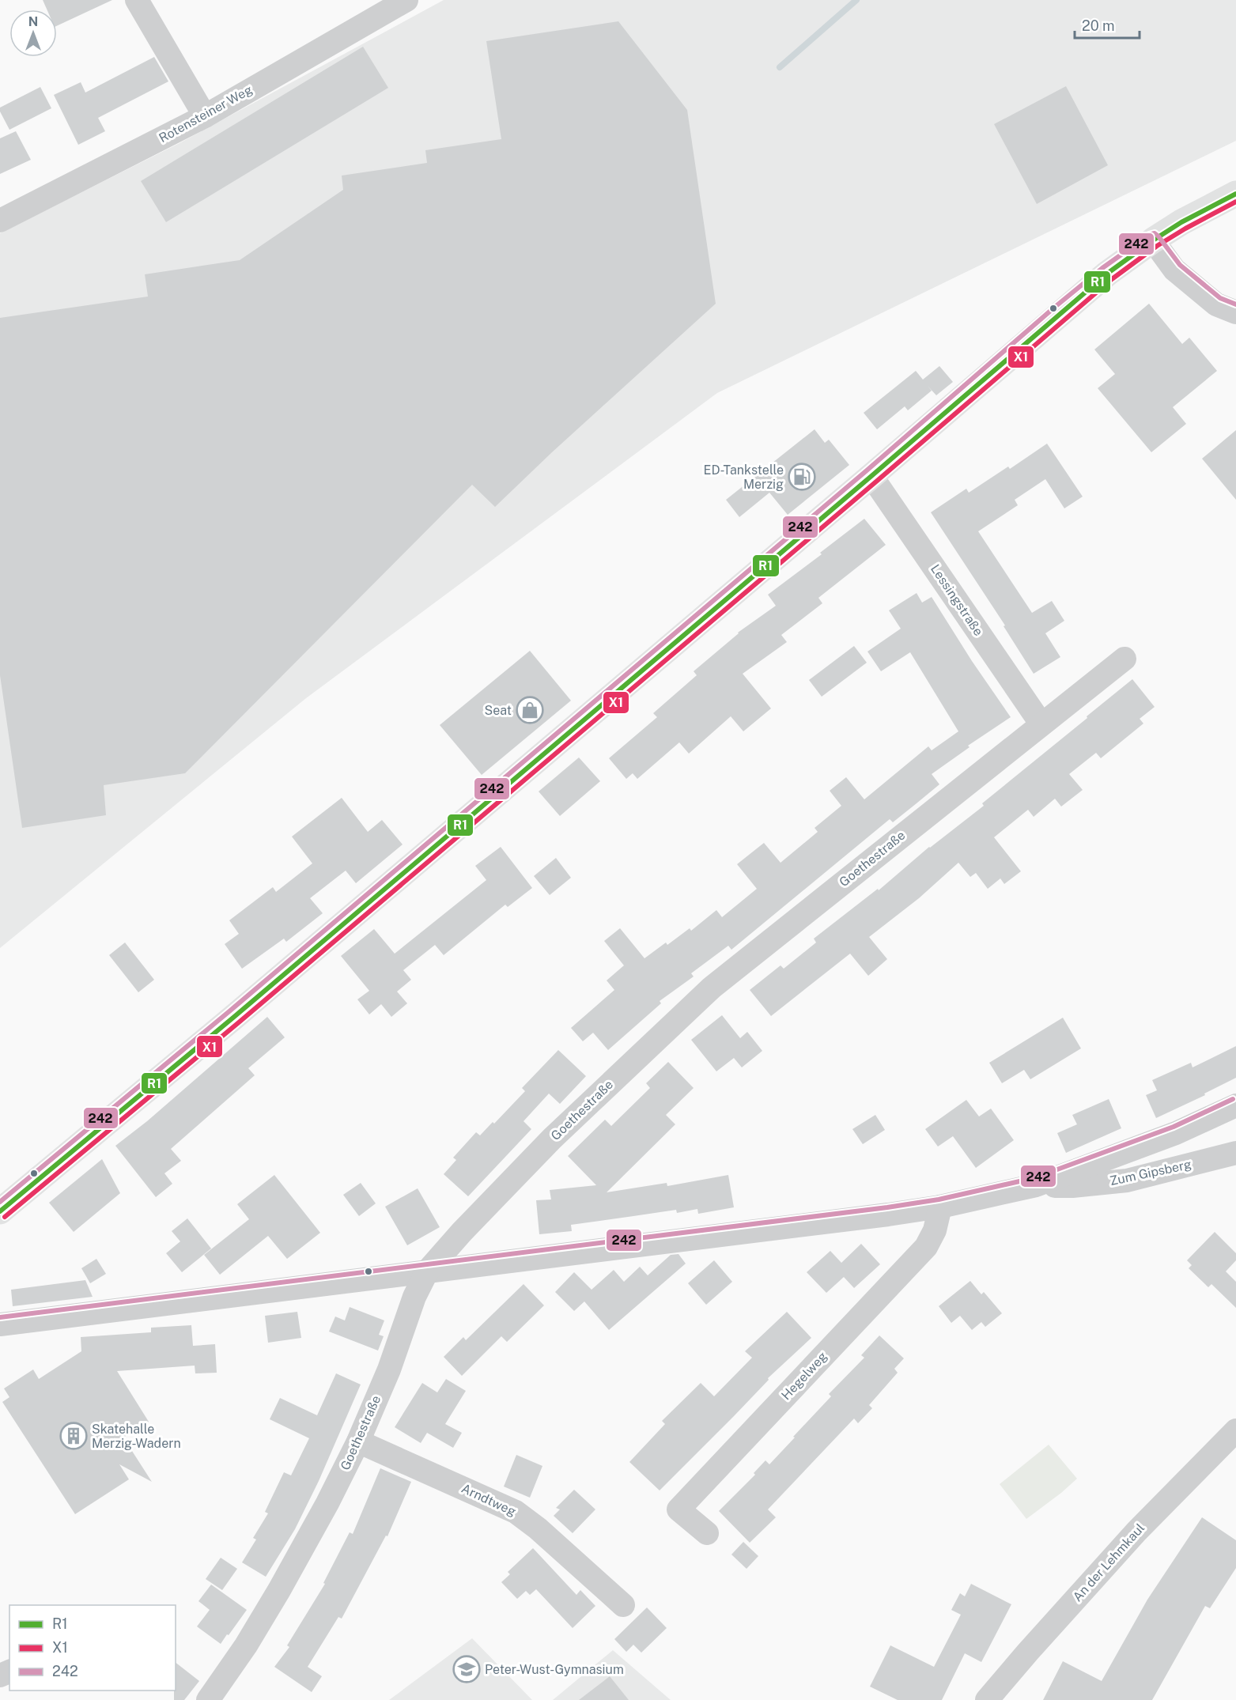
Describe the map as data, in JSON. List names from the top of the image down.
{
  "streets": {
    "street": [
      "Rotensteiner Weg",
      "Lessingstraße",
      "Goethestraße",
      "Zum Gipsberg",
      "Hegelweg",
      "Arndtweg",
      "An der Lehmkaul"
    ]
  },
  "crossings": [
    ["Lessingstraße", "Goethestraße"],
    ["Goethestraße", "Zum Gipsberg"],
    ["Goethestraße", "Arndtweg"],
    ["Zum Gipsberg", "Hegelweg"]
  ],
  "places": {
    "fuel station": ["ED-Tankstelle Merzig"],
    "shop": ["Seat"],
    "building": ["Skatehalle Merzig-Wadern"],
    "school or university": ["Peter-Wust-Gymnasium"]
  },
  "lines": ["transit line R1", "transit line X1", "transit line 242"],
  "legend": ["R1", "X1", "242"],
  "scale_bar": "20 m",
  "north": "top"
}
